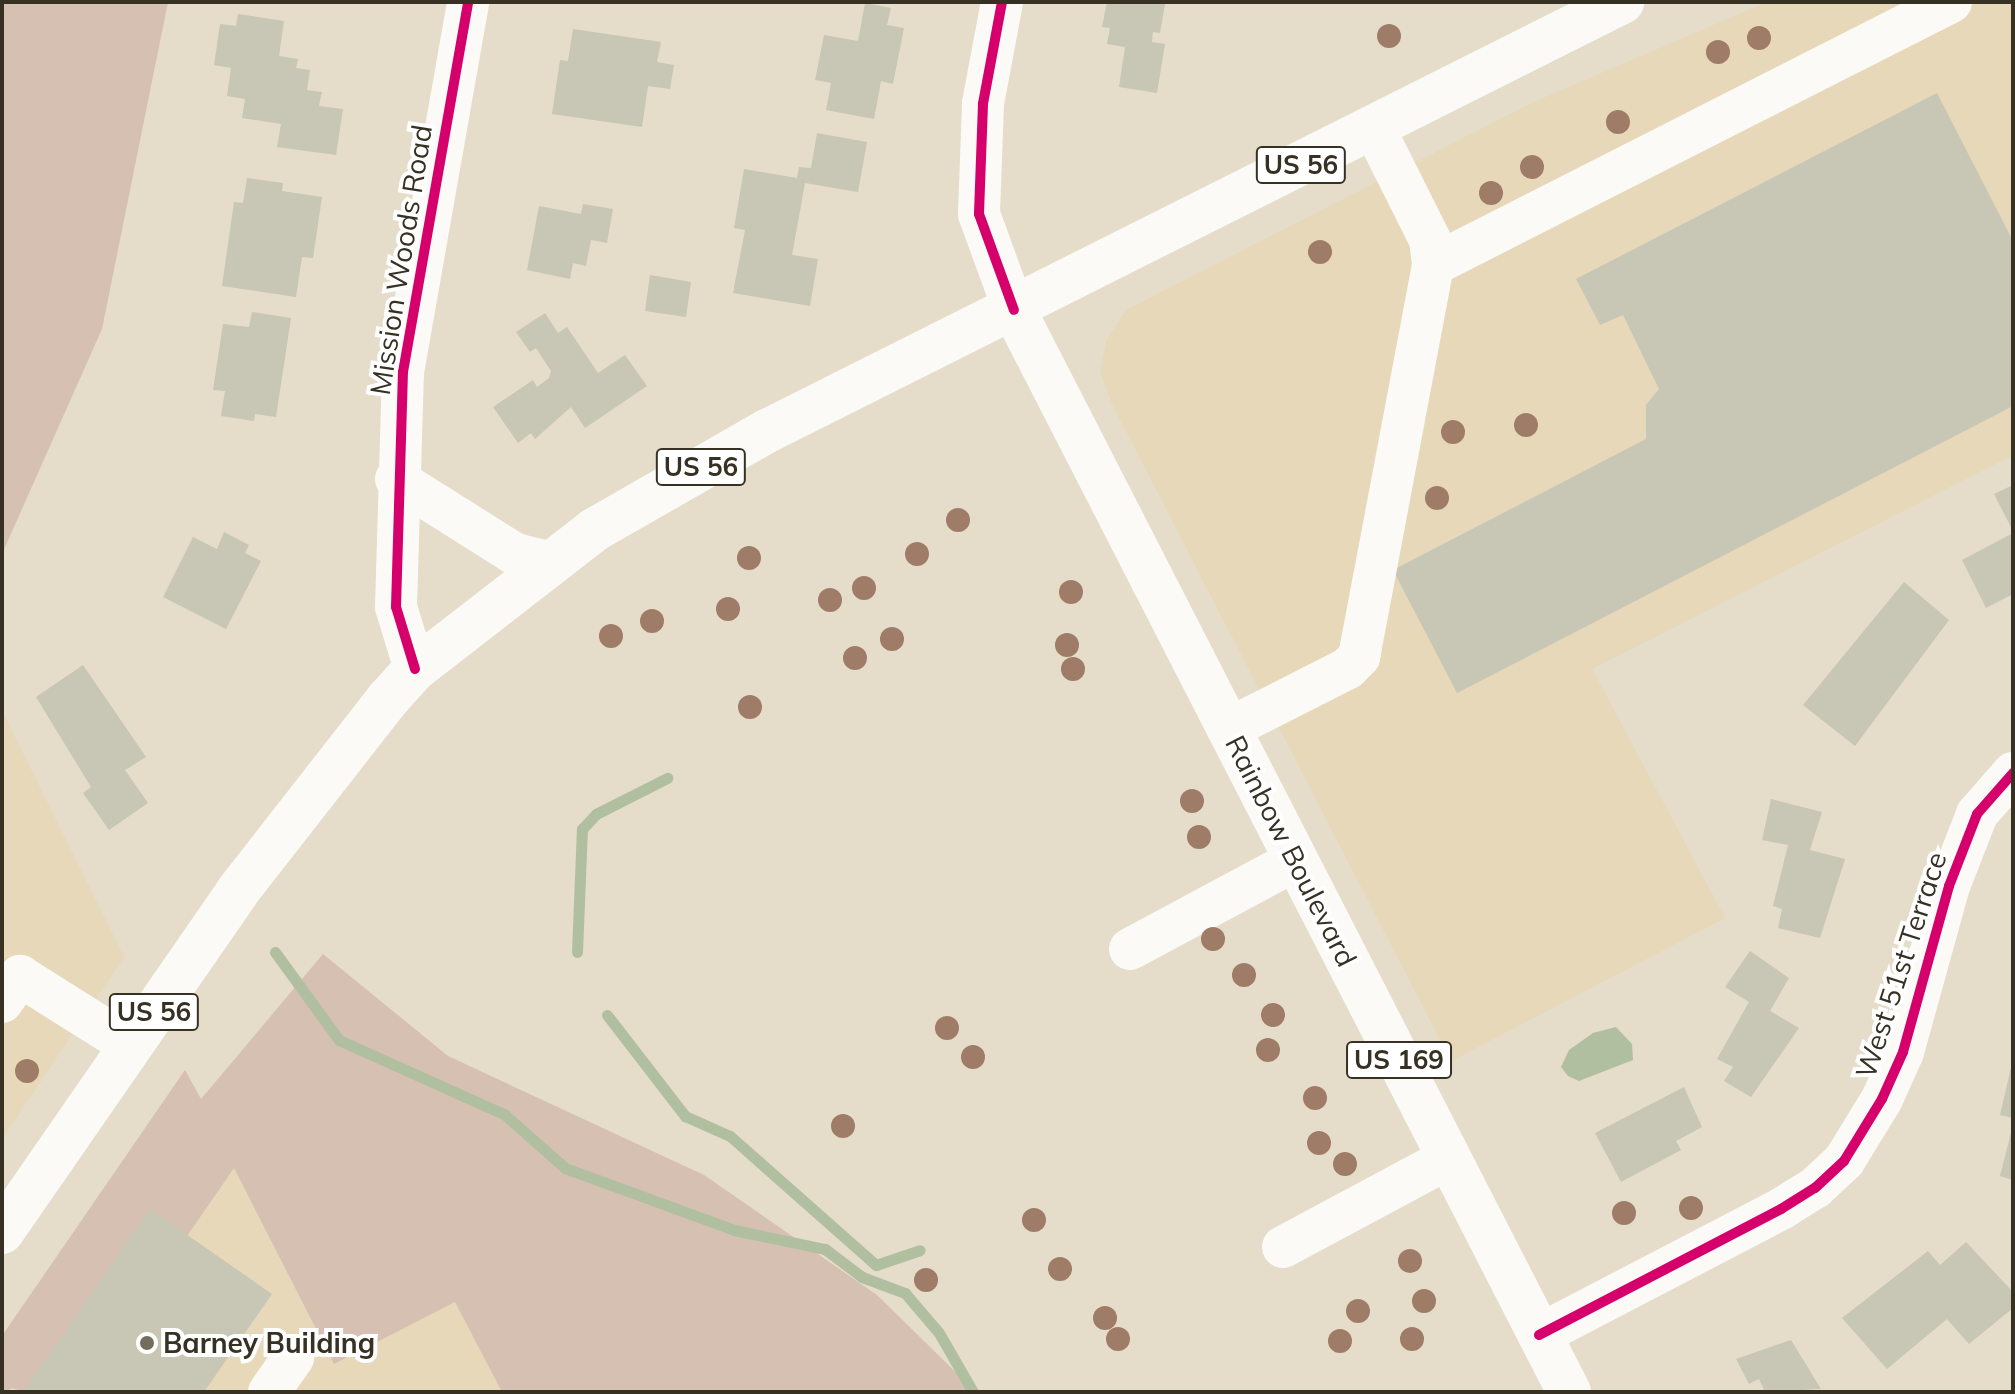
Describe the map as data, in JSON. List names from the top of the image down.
{
  "streets": {
    "main road": ["US 56", "Rainbow Boulevard", "US 169"],
    "street": ["Mission Woods Road", "West 51st Terrace"]
  },
  "crossings": [
    ["US 56", "Mission Woods Road"],
    ["US 56", "Rainbow Boulevard"],
    ["Rainbow Boulevard", "West 51st Terrace"]
  ],
  "places": ["Barney Building"]
}
